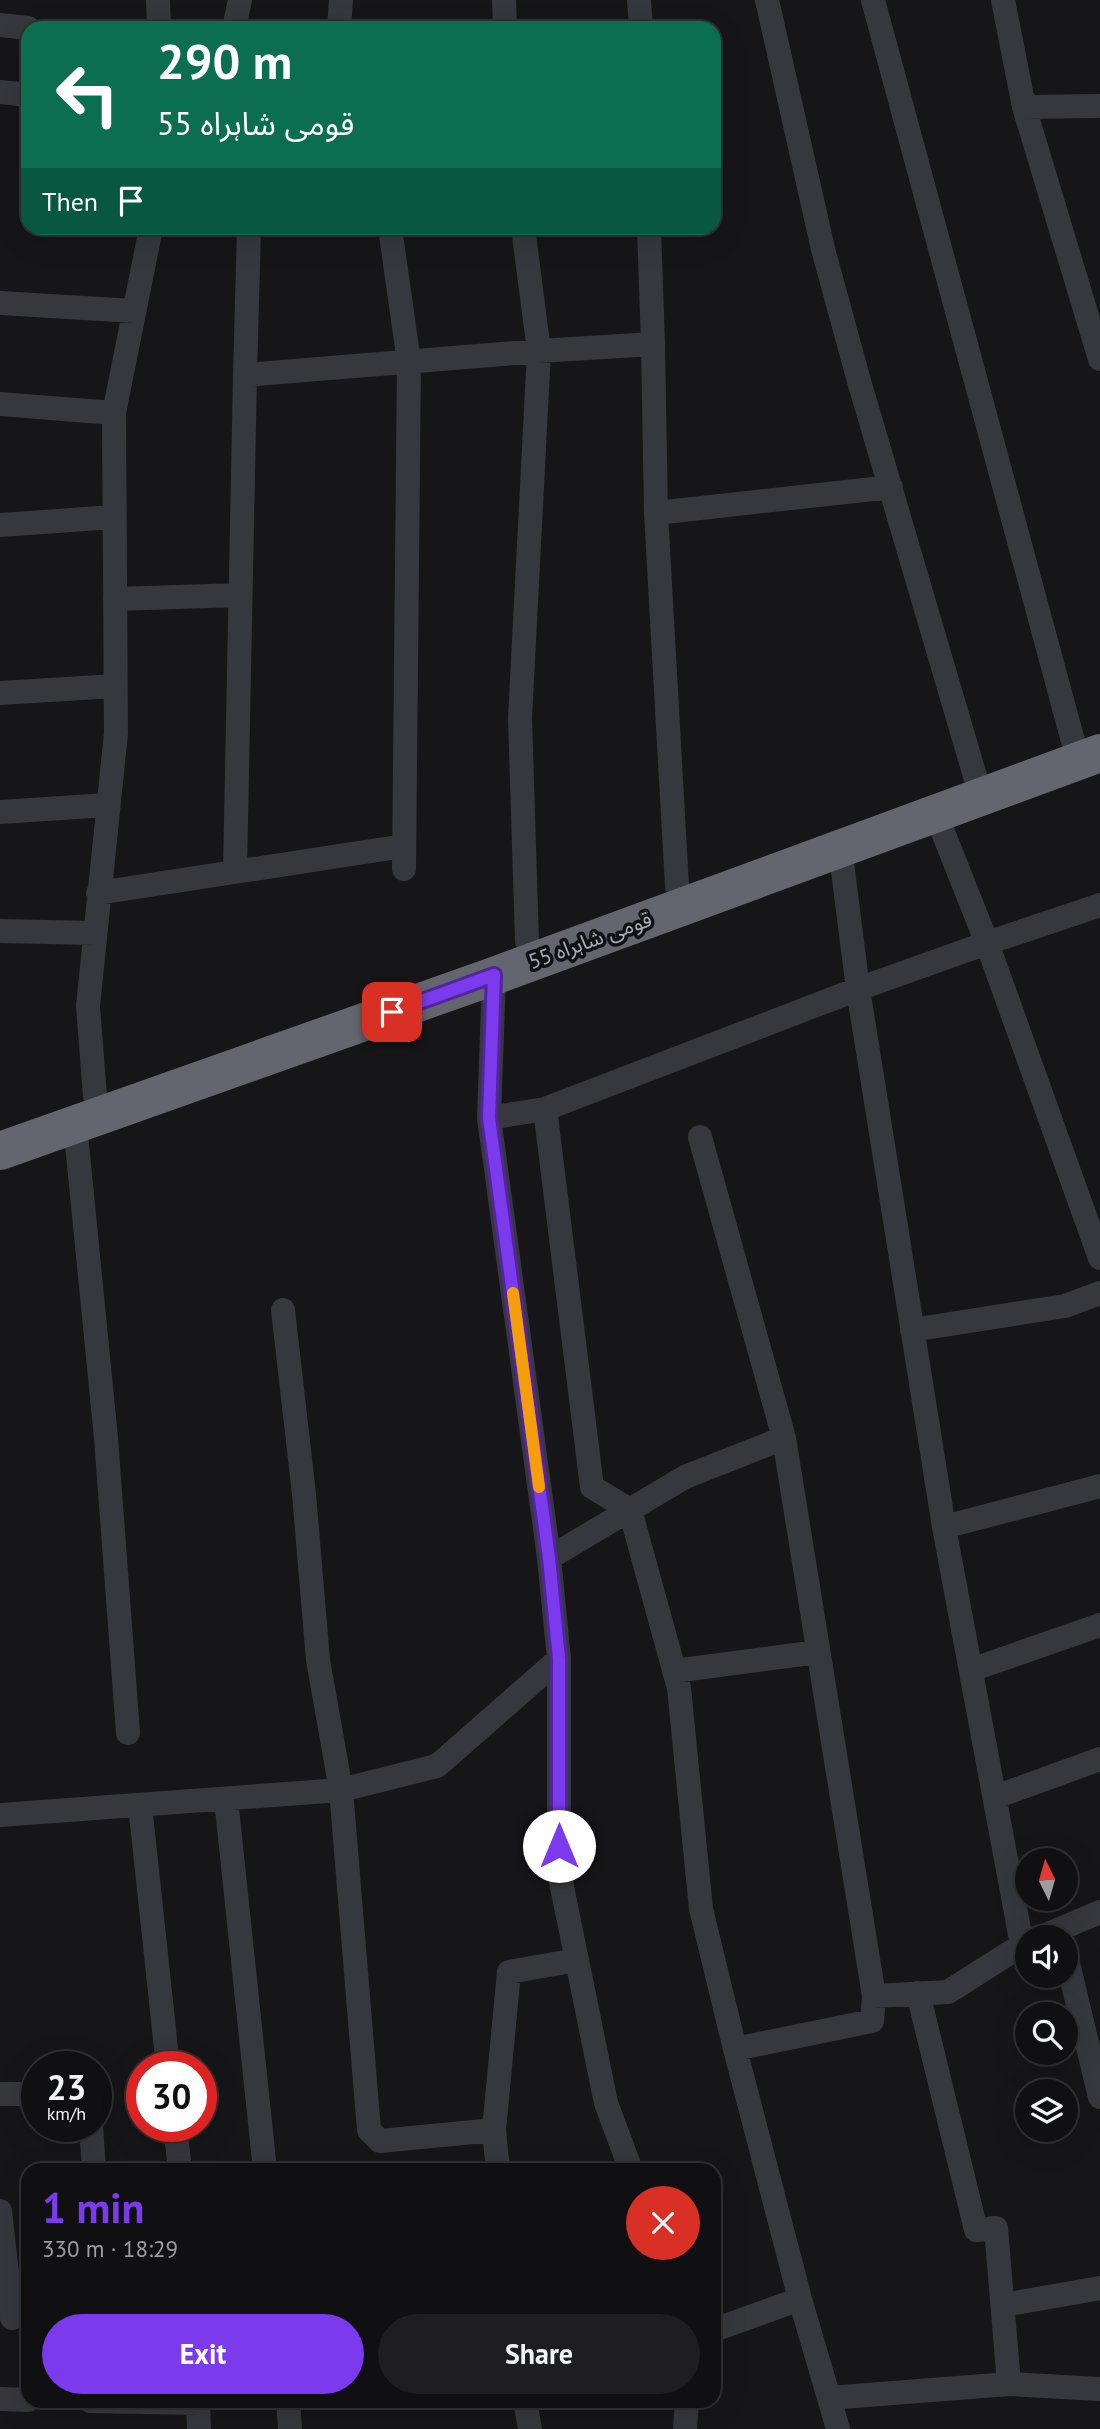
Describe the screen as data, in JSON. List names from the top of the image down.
{
  "streets": {
    "highway": ["قومی شاہراہ 55"]
  },
  "north": "top",
  "page": {
    "turn": ["290 m", "قومی شاہراہ 55"],
    "then": "Then",
    "speed": "23 km/h",
    "limit": "30",
    "heading": ["1 min", "330 m · 18:29"],
    "buttons": ["Exit", "Share"]
  }
}
